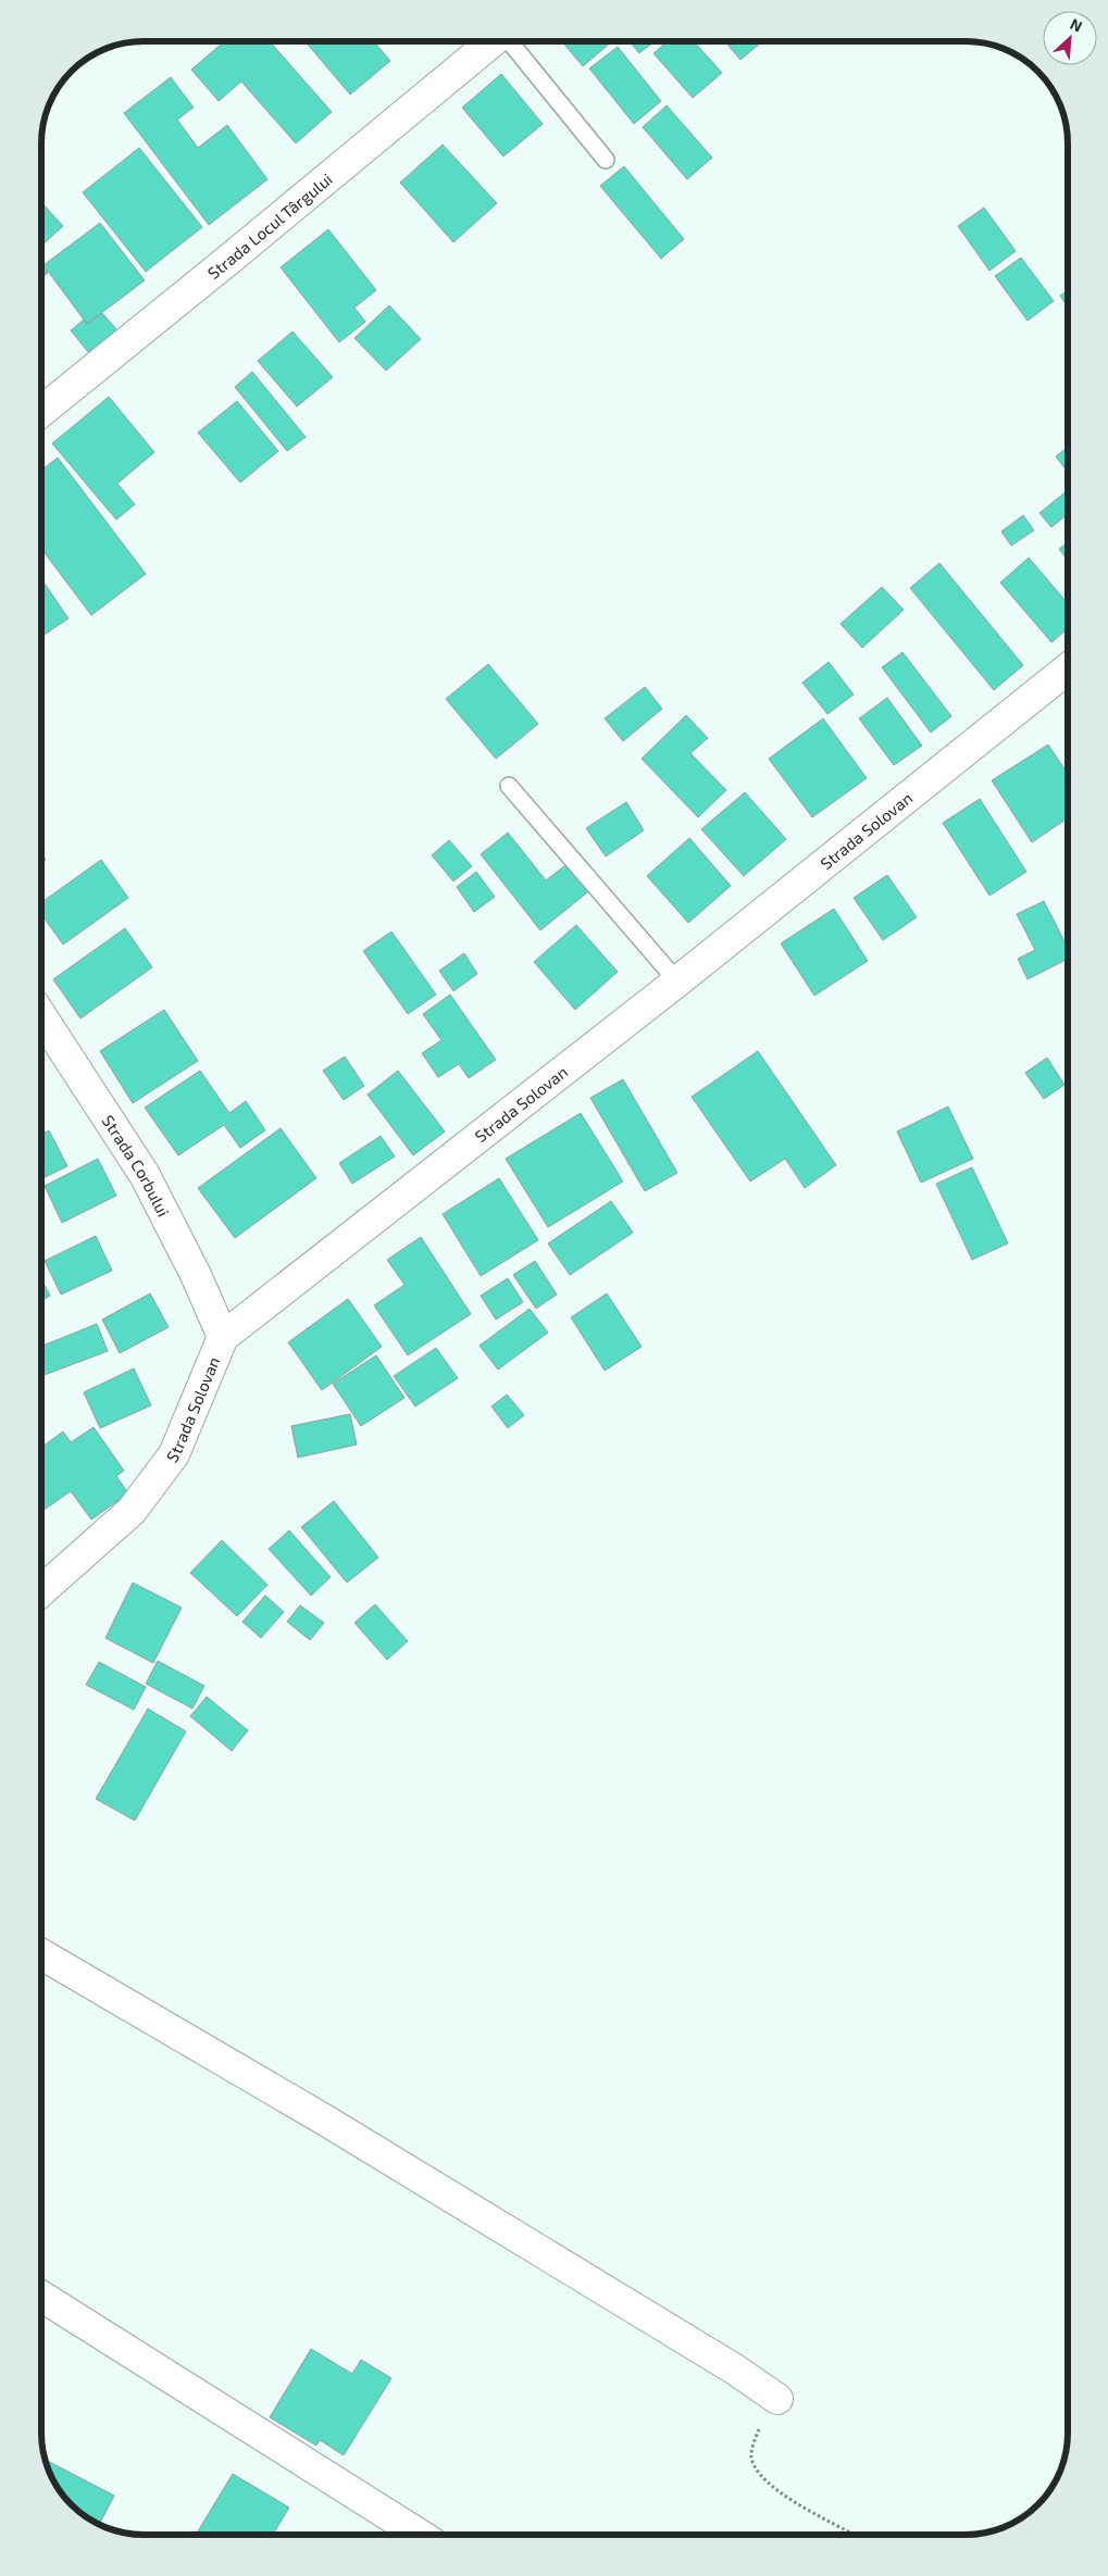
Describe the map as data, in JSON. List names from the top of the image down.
{
  "streets": {
    "street": ["Strada Locul Târgului", "Strada Solovan", "Strada Corbului"]
  },
  "crossings": [
    ["Strada Solovan", "Strada Corbului"]
  ],
  "north": "top right"
}
